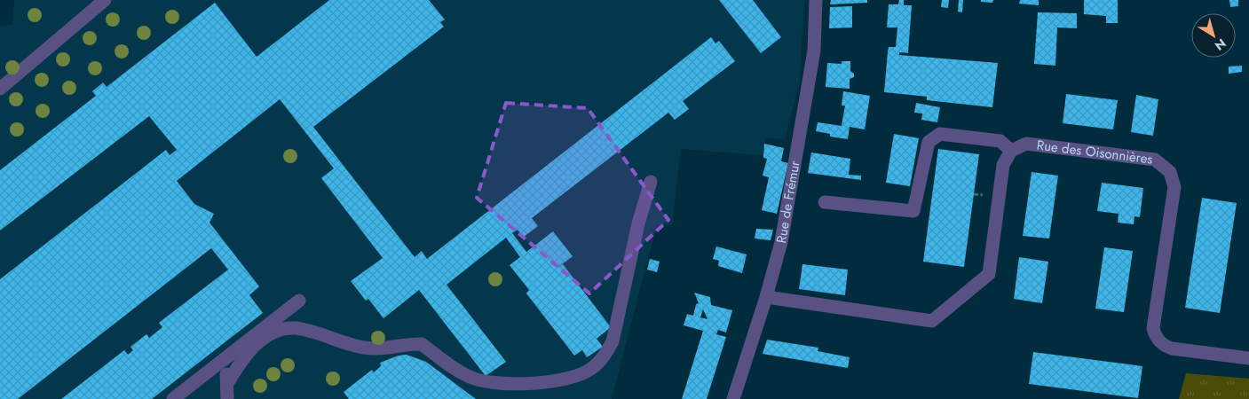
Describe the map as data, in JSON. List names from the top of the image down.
{
  "streets": {
    "street": ["Rue des Oisonnières", "Rue de Frémur"]
  },
  "north": "bottom right"
}
